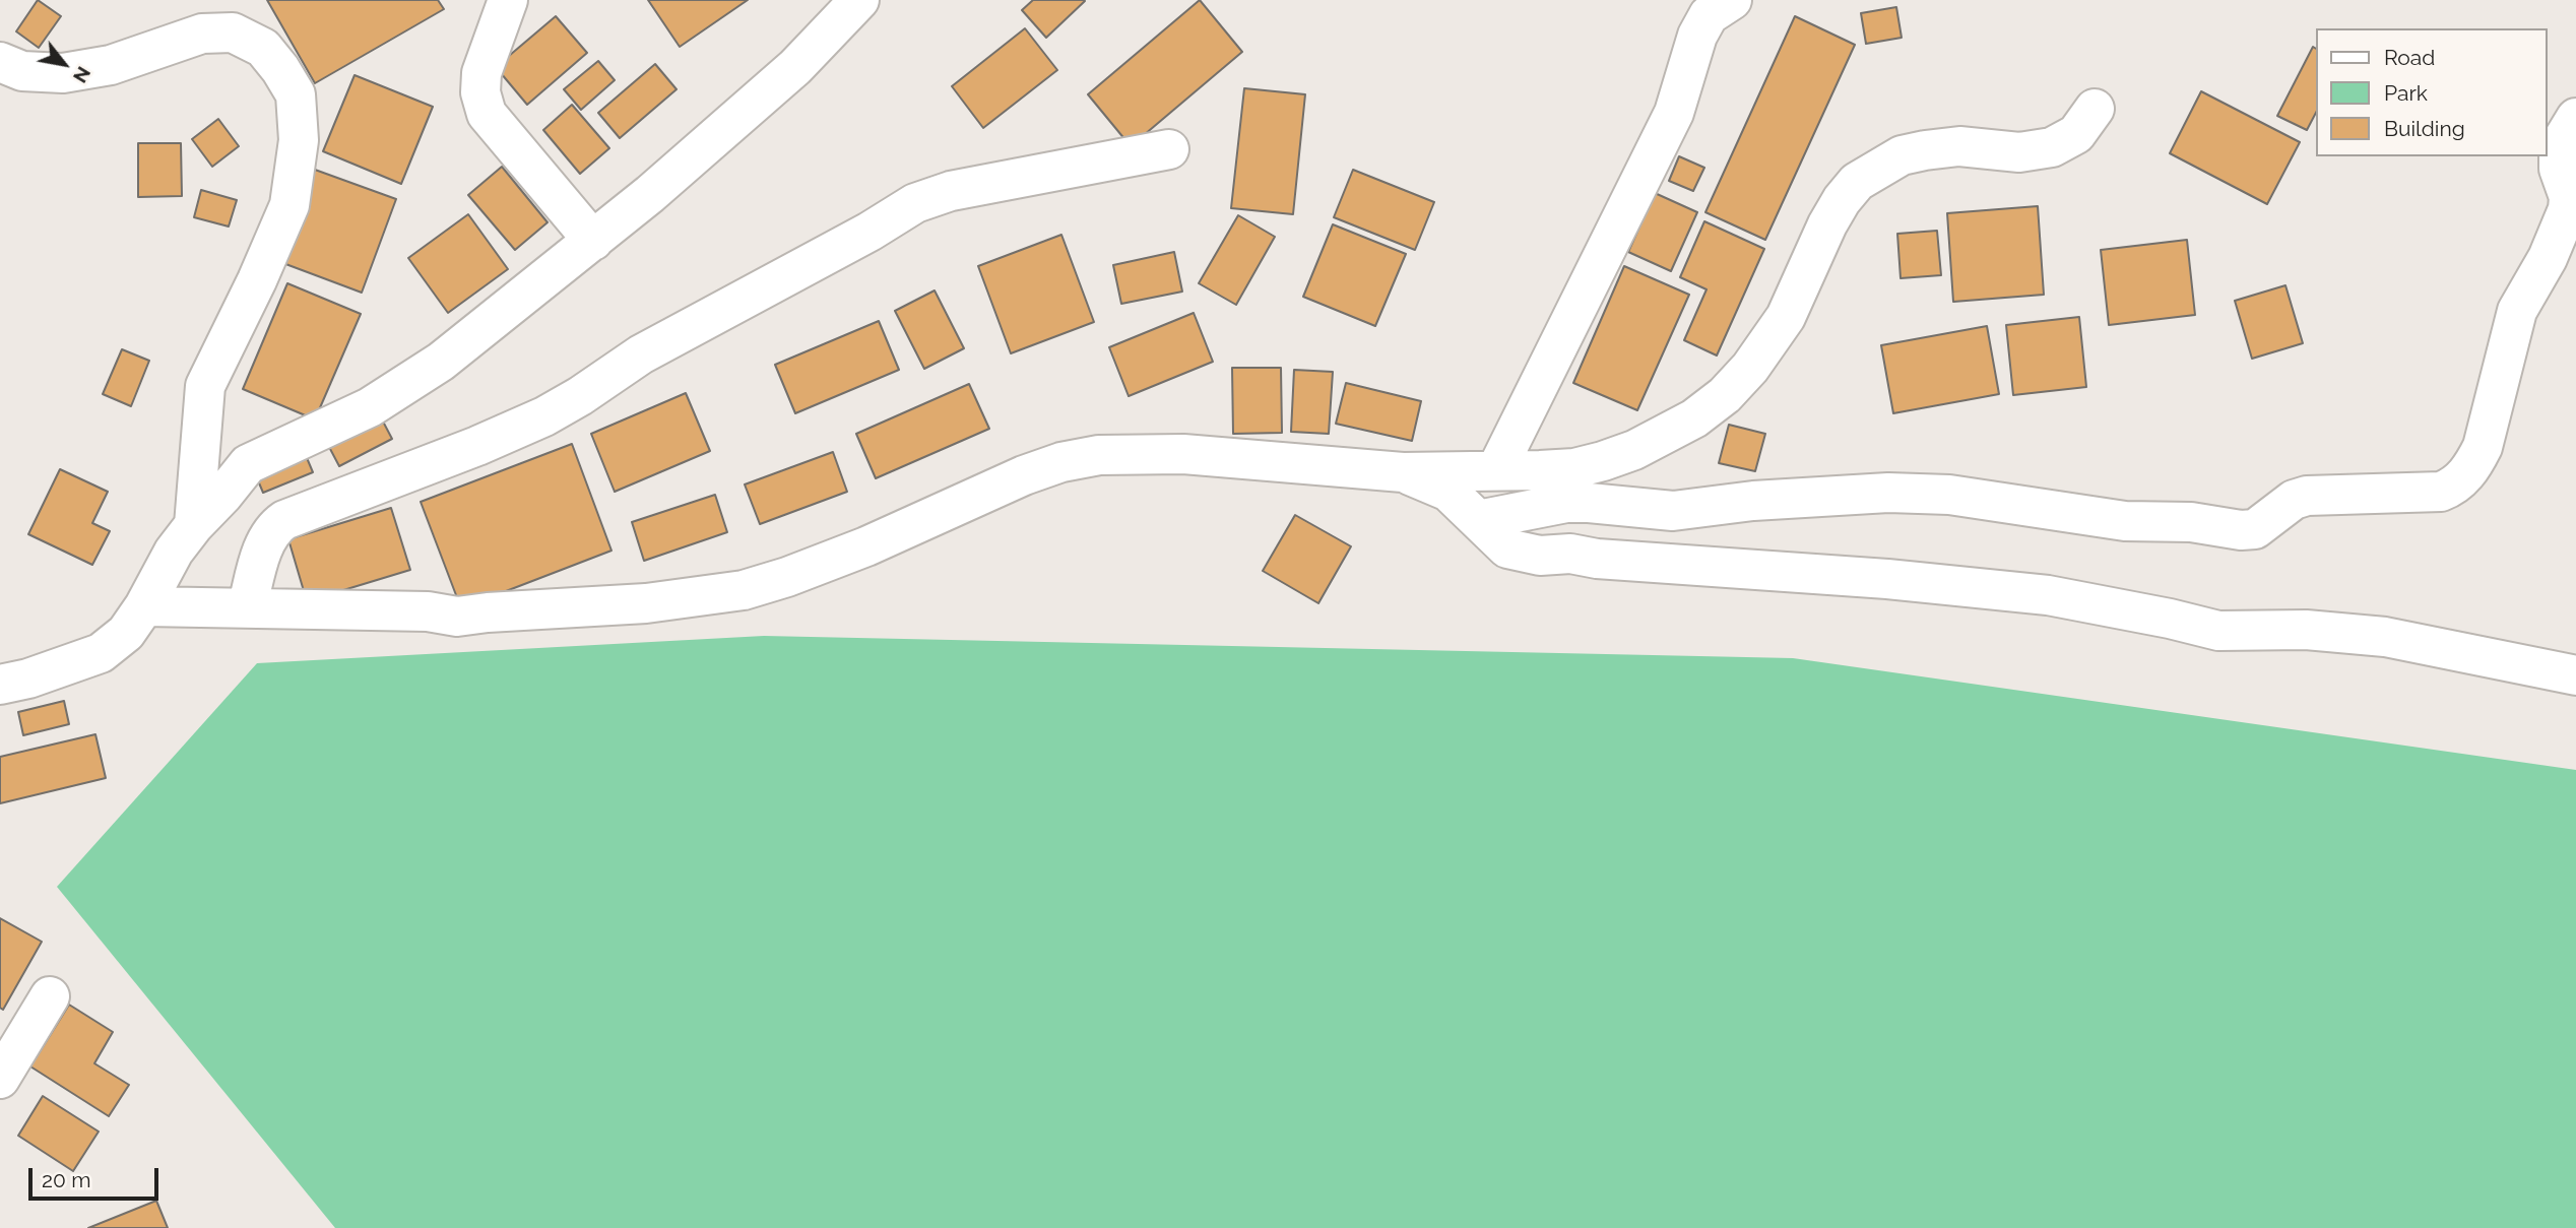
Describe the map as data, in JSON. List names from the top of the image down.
{
  "legend": ["Road", "Park", "Building"],
  "scale_bar": "20 m",
  "north": "bottom right"
}
